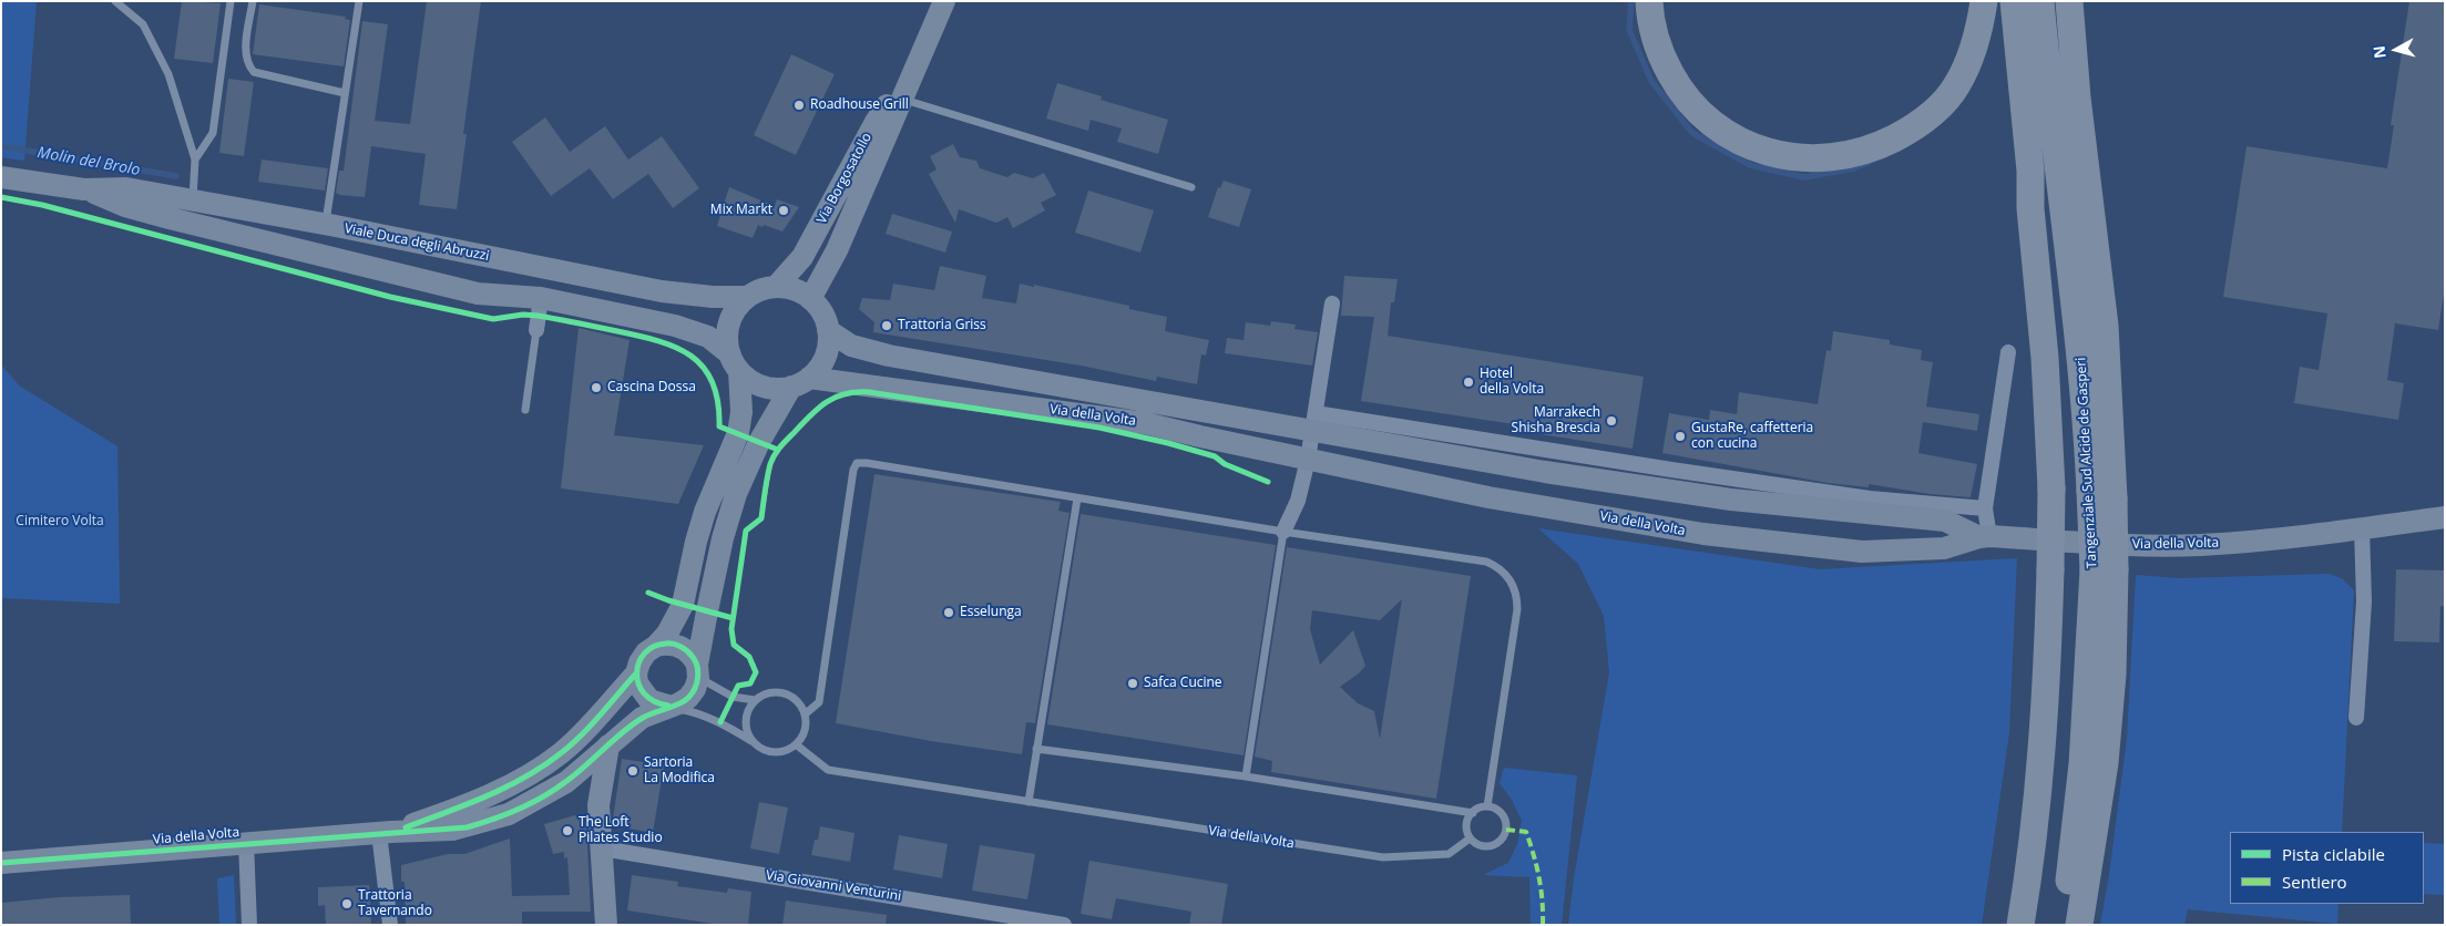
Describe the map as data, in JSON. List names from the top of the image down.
{
  "streets": {
    "highway": ["Tangenziale Sud Alcide de Gasperi"],
    "main road": ["Via Borgosatollo", "Viale Duca degli Abruzzi", "Via della Volta"],
    "street": ["Via Giovanni Venturini"]
  },
  "crossings": [
    ["Via Borgosatollo", "Viale Duca degli Abruzzi"],
    ["Via Borgosatollo", "Via della Volta"],
    ["Viale Duca degli Abruzzi", "Via della Volta"]
  ],
  "water": ["Molin del Brolo"],
  "parks": ["Cimitero Volta"],
  "places": [
    "Roadhouse Grill",
    "Mix Markt",
    "Trattoria Griss",
    "Hotel della Volta",
    "Cascina Dossa",
    "Marrakech Shisha Brescia",
    "GustaRe, caffetteria con cucina",
    "Esselunga",
    "Safca Cucine",
    "Sartoria La Modifica",
    "The Loft Pilates Studio",
    "Trattoria Tavernando"
  ],
  "legend": ["Pista ciclabile", "Sentiero"],
  "north": "left"
}
